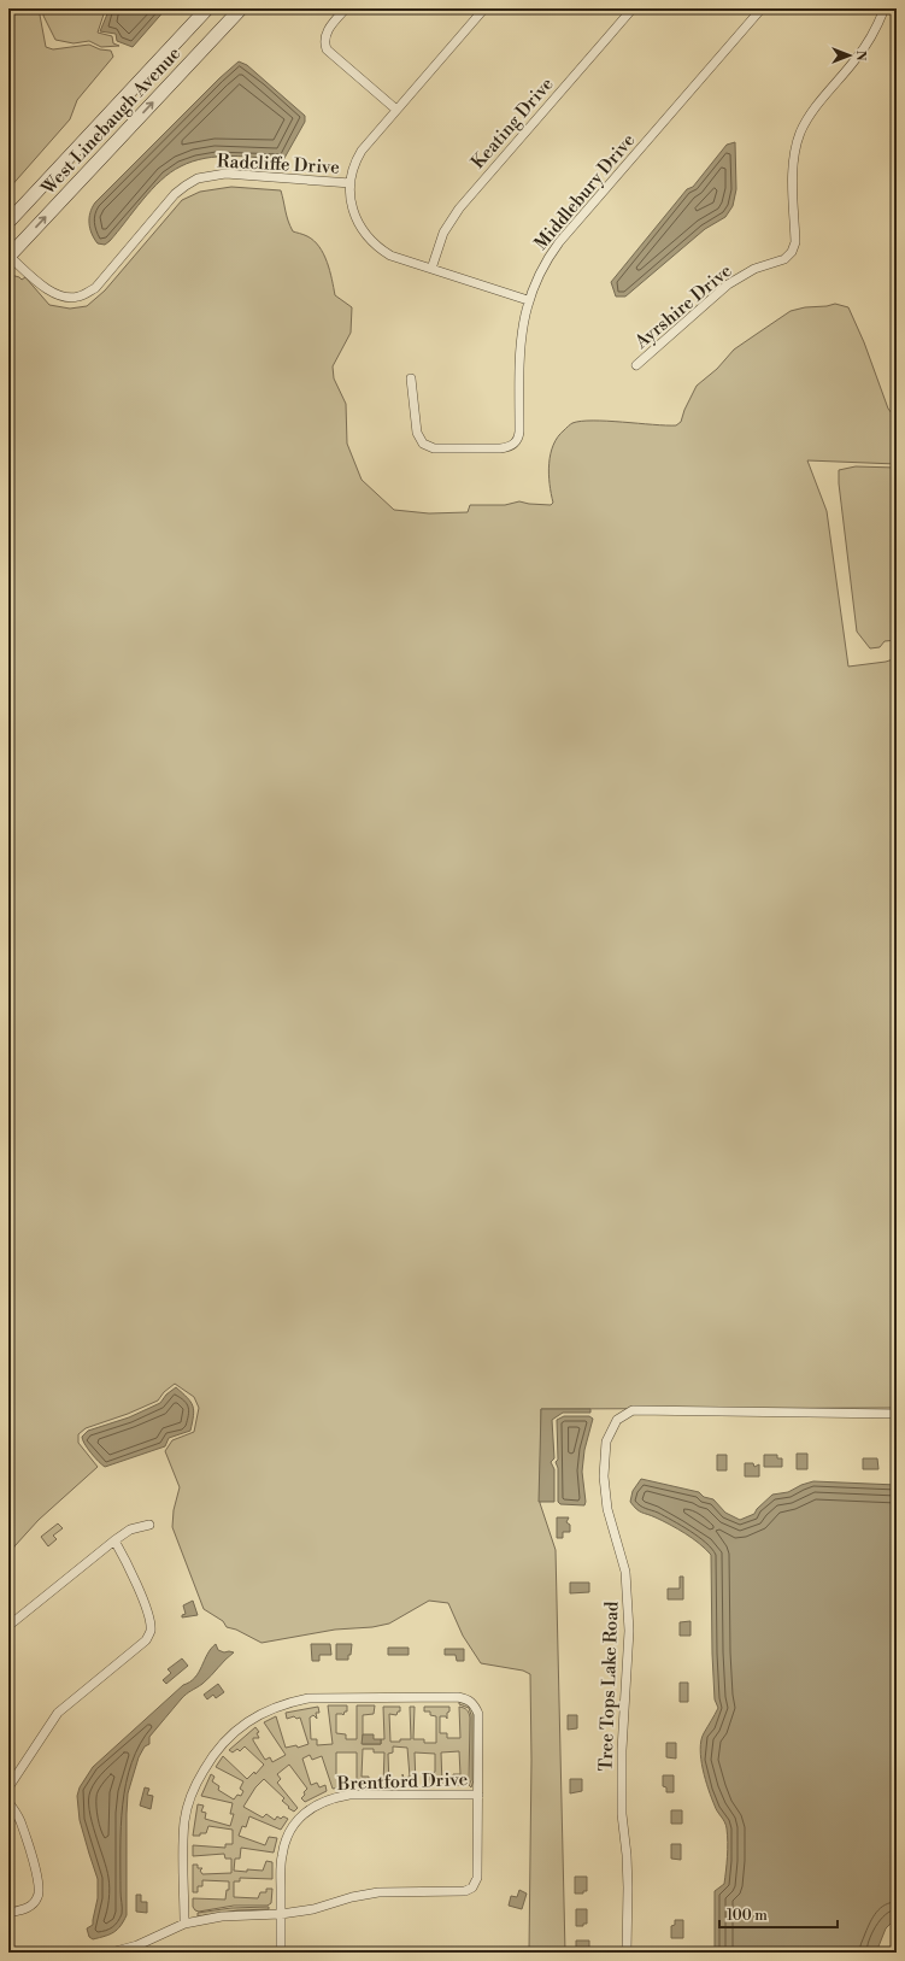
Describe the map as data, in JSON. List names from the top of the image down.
{
  "streets": {
    "main road": ["West Linebaugh Avenue"],
    "street": [
      "Keating Drive",
      "Radcliffe Drive",
      "Middlebury Drive",
      "Ayrshire Drive",
      "Tree Tops Lake Road",
      "Brentford Drive"
    ]
  },
  "crossings": [
    ["West Linebaugh Avenue", "Radcliffe Drive"],
    ["Keating Drive", "Radcliffe Drive"],
    ["Radcliffe Drive", "Middlebury Drive"]
  ],
  "scale_bar": "100 m",
  "north": "right"
}
